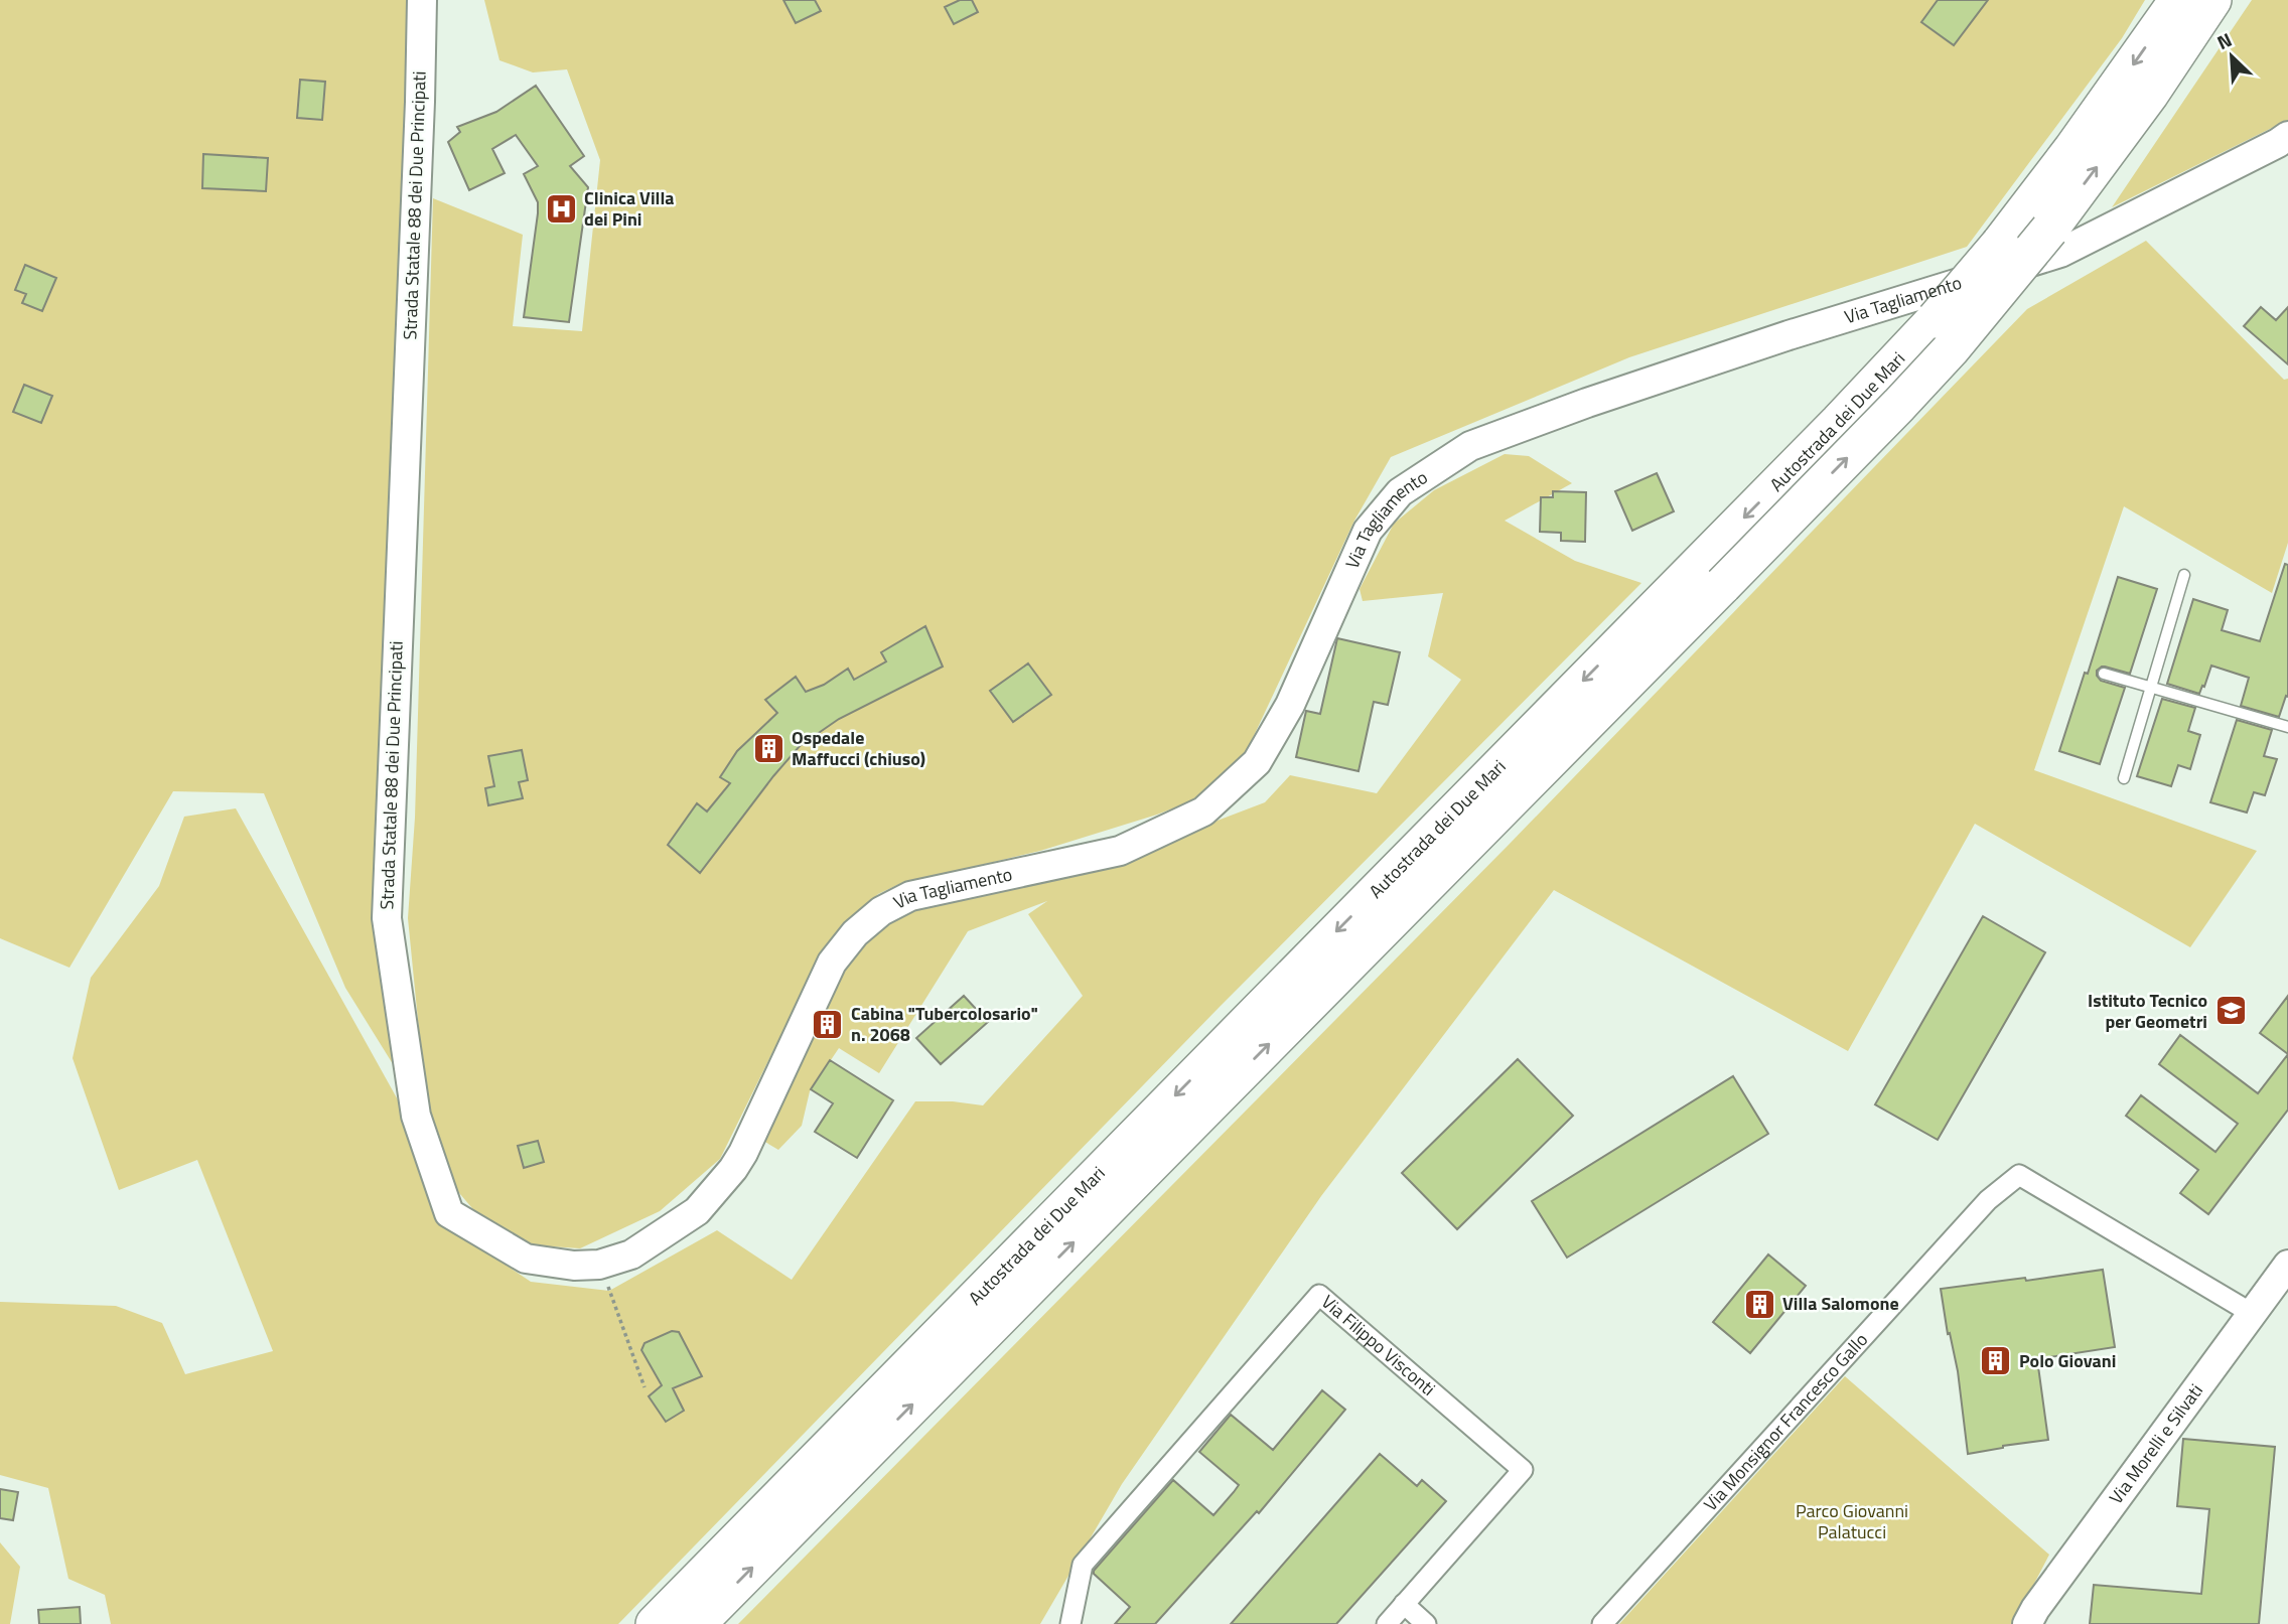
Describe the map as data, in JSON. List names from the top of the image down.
{
  "streets": {
    "highway": ["Autostrada dei Due Mari"],
    "main road": ["Strada Statale 88 dei Due Principati", "Via Tagliamento", "Via Morelli e Silvati"],
    "street": ["Via Filippo Visconti", "Via Monsignor Francesco Gallo"]
  },
  "crossings": [
    ["Strada Statale 88 dei Due Principati", "Via Tagliamento"],
    ["Via Monsignor Francesco Gallo", "Via Morelli e Silvati"]
  ],
  "parks": ["Parco Giovanni Palatucci"],
  "places": {
    "hospital": ["Clinica Villa dei Pini"],
    "building": [
      "Ospedale Maffucci (chiuso)",
      "Cabina \"Tubercolosario\" n. 2068",
      "Villa Salomone",
      "Polo Giovani"
    ],
    "school or university": ["Istituto Tecnico per Geometri"]
  },
  "north": "top left"
}
